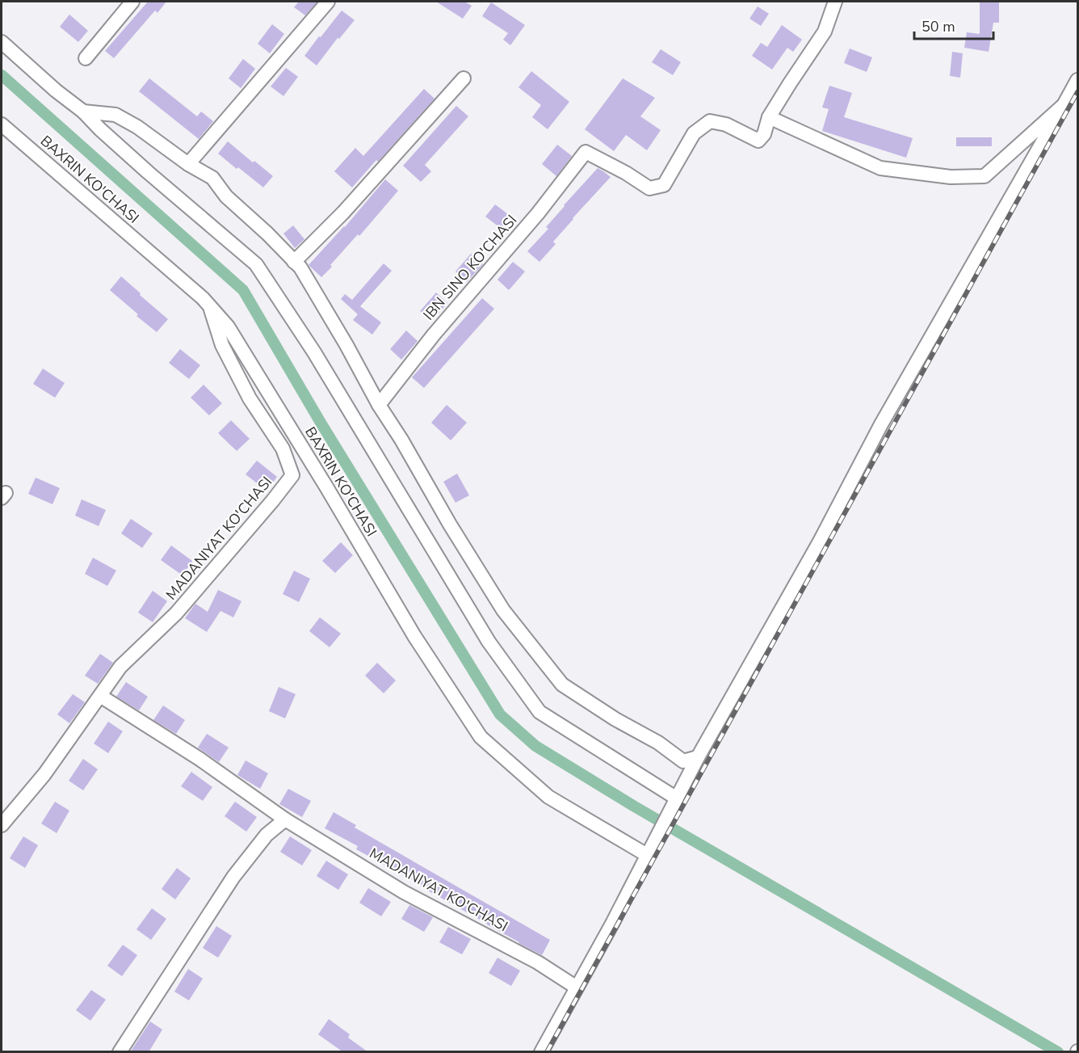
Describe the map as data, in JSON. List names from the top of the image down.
{
  "streets": {
    "street": ["BAXRIN KO'CHASI", "IBN SINO KO'CHASI", "MADANIYAT KO'CHASI"]
  },
  "crossings": [
    ["BAXRIN KO'CHASI", "MADANIYAT KO'CHASI"]
  ],
  "scale_bar": "50 m"
}
